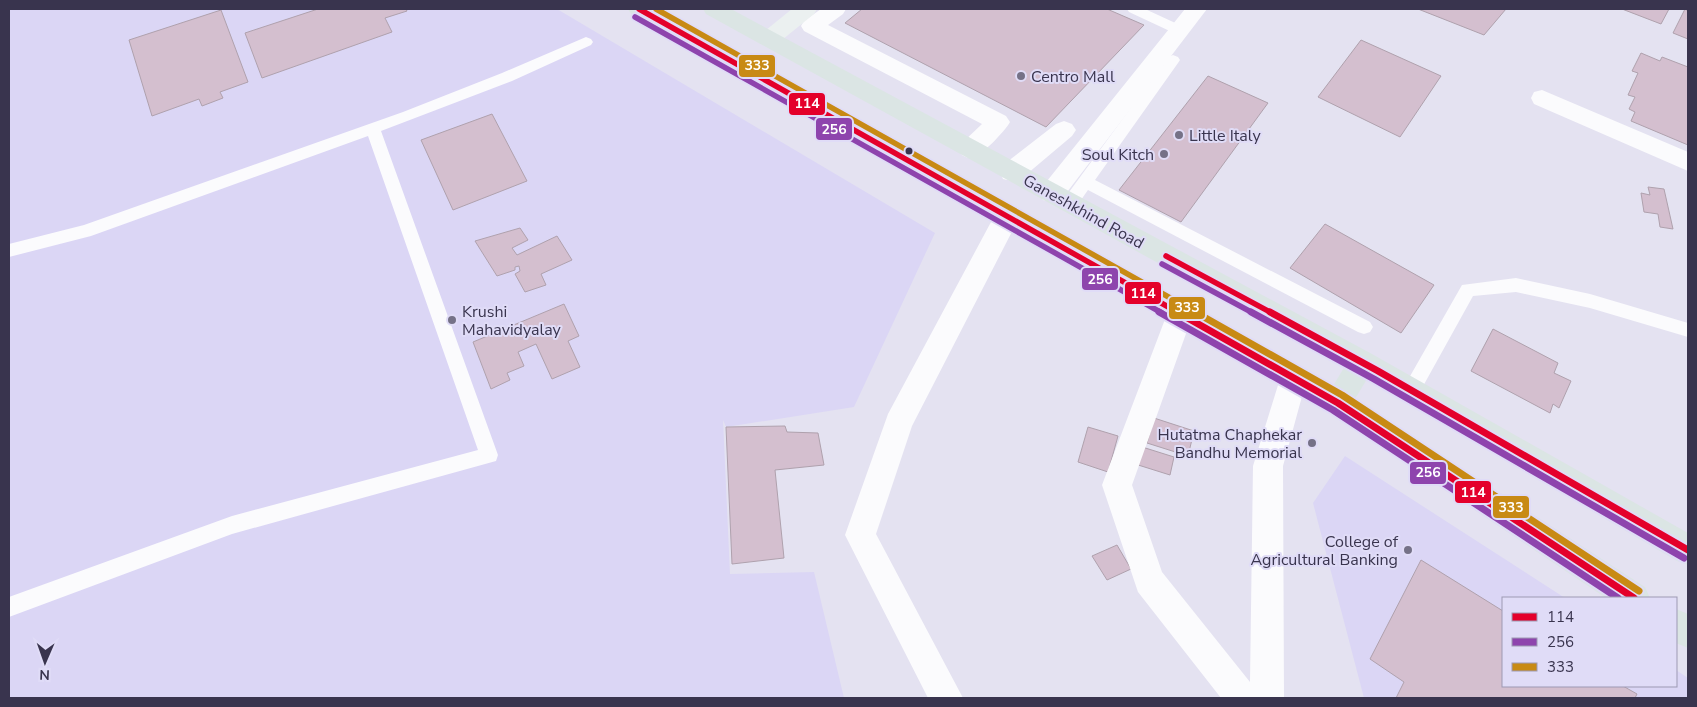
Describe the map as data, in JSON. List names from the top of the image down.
{
  "streets": {
    "main road": ["Ganeshkhind Road"]
  },
  "places": [
    "Centro Mall",
    "Little Italy",
    "Soul Kitch",
    "Krushi Mahavidyalay",
    "Hutatma Chaphekar Bandhu Memorial",
    "College of Agricultural Banking"
  ],
  "lines": ["transit line 114", "transit line 333", "transit line 256"],
  "legend": ["114", "256", "333"],
  "north": "bottom"
}
